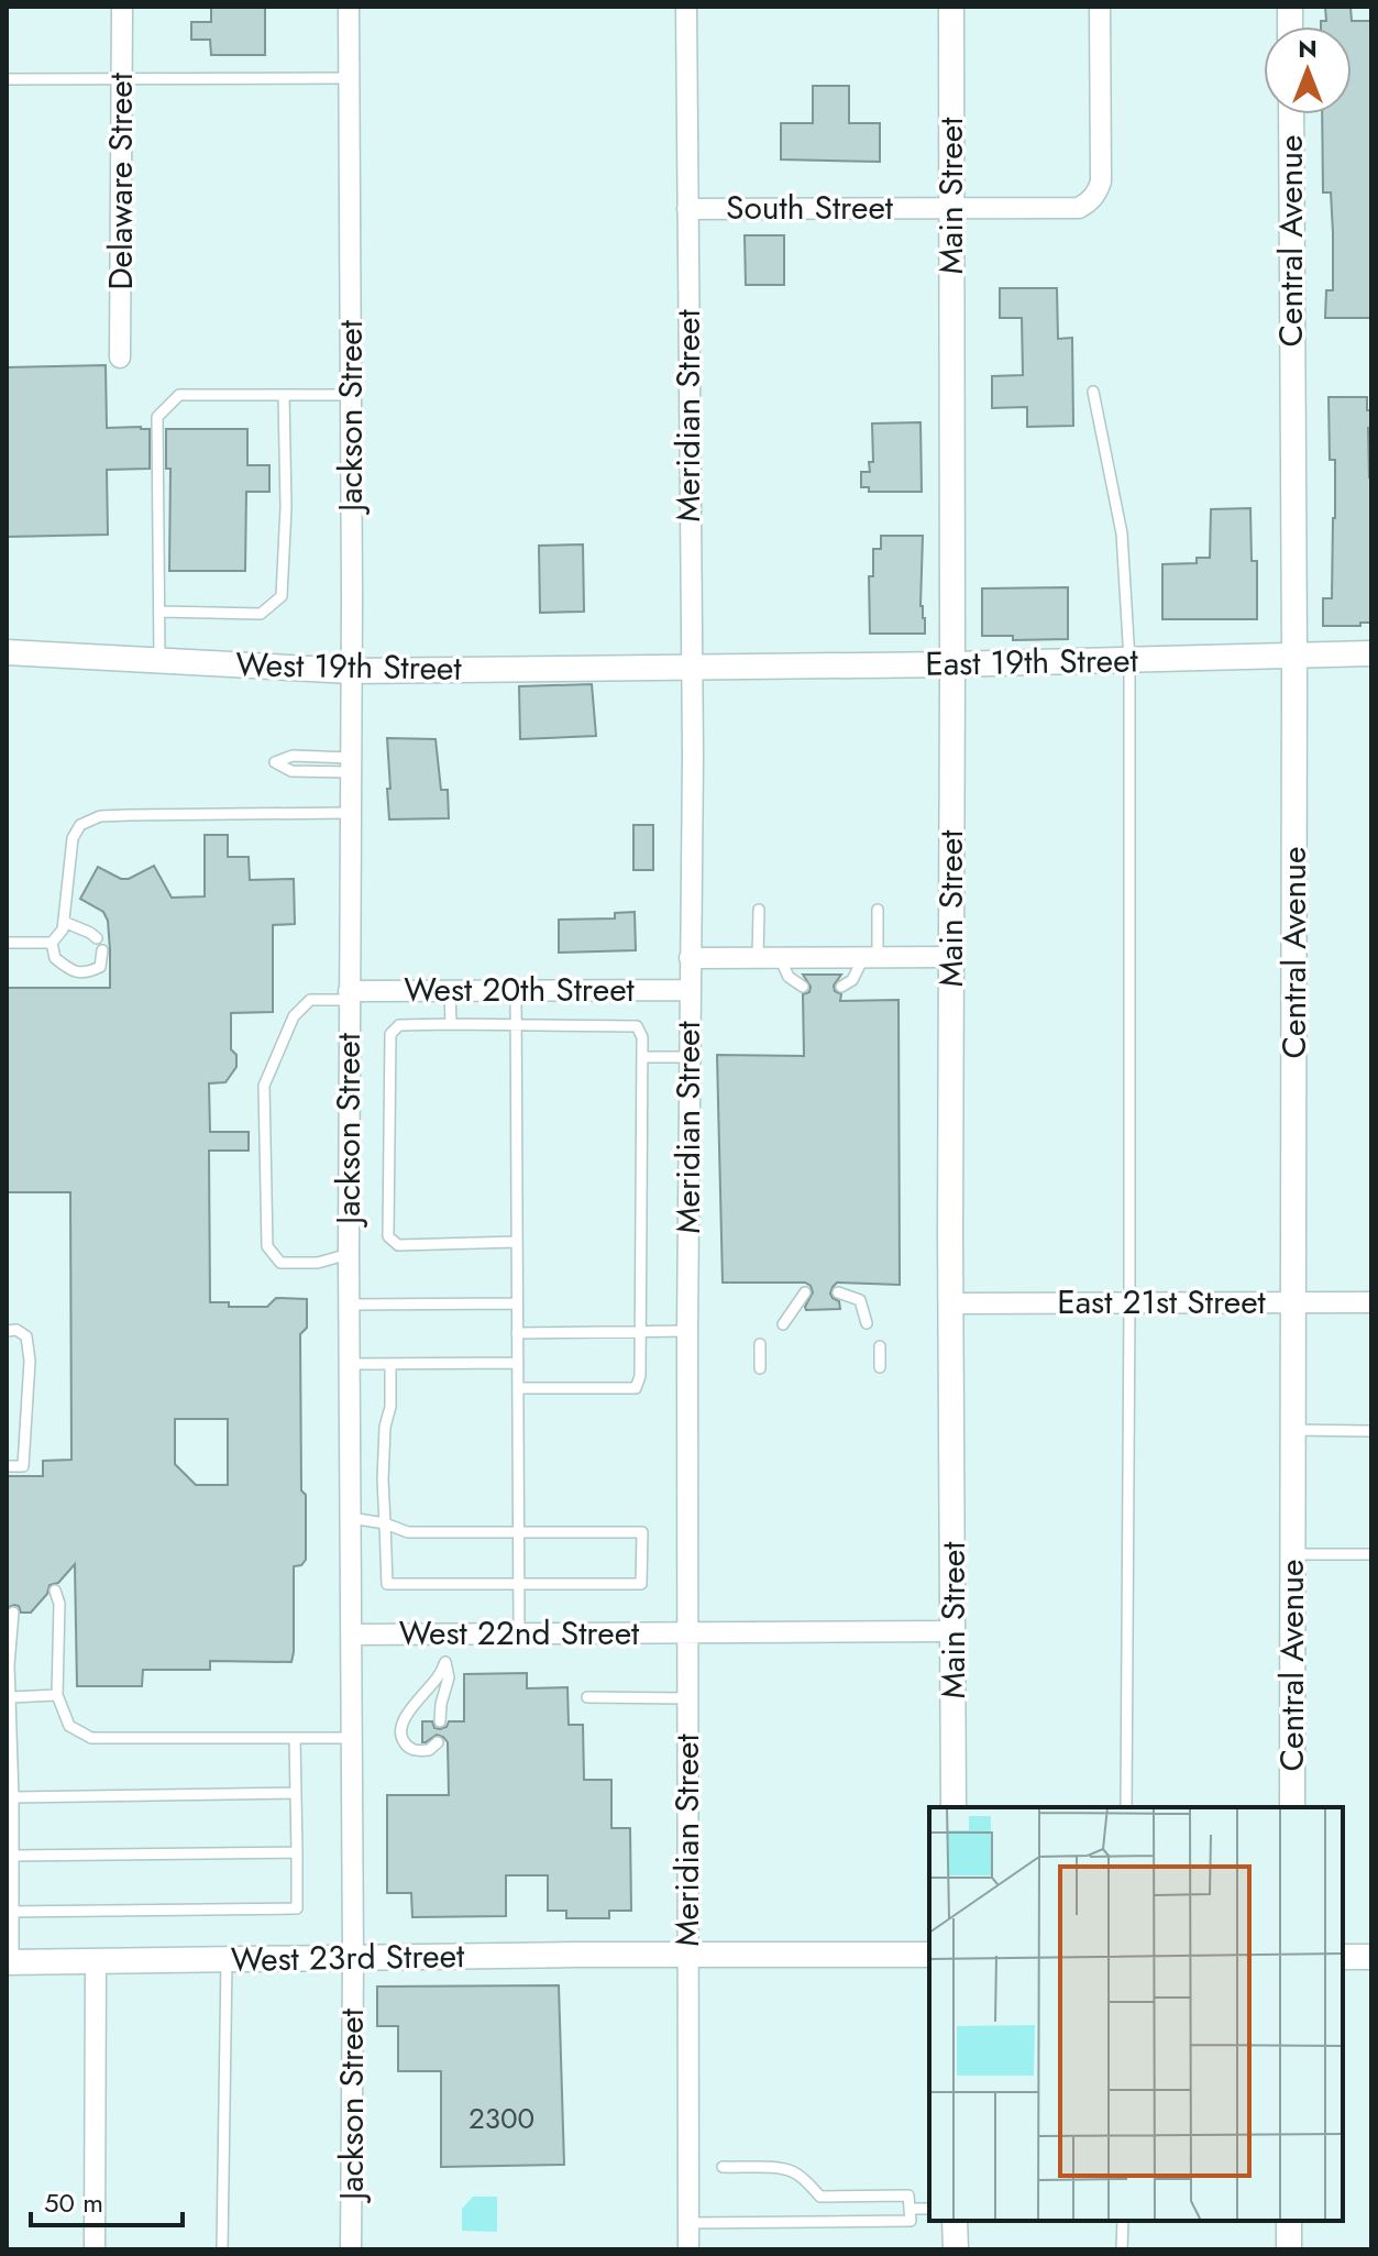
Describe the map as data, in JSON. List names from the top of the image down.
{
  "streets": {
    "street": [
      "Delaware Street",
      "Main Street",
      "South Street",
      "Central Avenue",
      "Jackson Street",
      "Meridian Street",
      "East 19th Street",
      "West 19th Street",
      "West 20th Street",
      "East 21st Street",
      "West 22nd Street",
      "West 23rd Street"
    ]
  },
  "crossings": [
    ["Main Street", "South Street"],
    ["Main Street", "East 19th Street"],
    ["Main Street", "East 21st Street"],
    ["Main Street", "West 22nd Street"],
    ["South Street", "Meridian Street"],
    ["Central Avenue", "East 19th Street"],
    ["Central Avenue", "East 21st Street"],
    ["Jackson Street", "West 19th Street"],
    ["Jackson Street", "West 20th Street"],
    ["Jackson Street", "West 22nd Street"],
    ["Jackson Street", "West 23rd Street"],
    ["Meridian Street", "East 19th Street"],
    ["Meridian Street", "West 19th Street"],
    ["Meridian Street", "West 20th Street"],
    ["Meridian Street", "West 22nd Street"],
    ["Meridian Street", "West 23rd Street"],
    ["East 19th Street", "West 19th Street"]
  ],
  "house_numbers": ["2300"],
  "scale_bar": "50 m",
  "north": "top"
}
